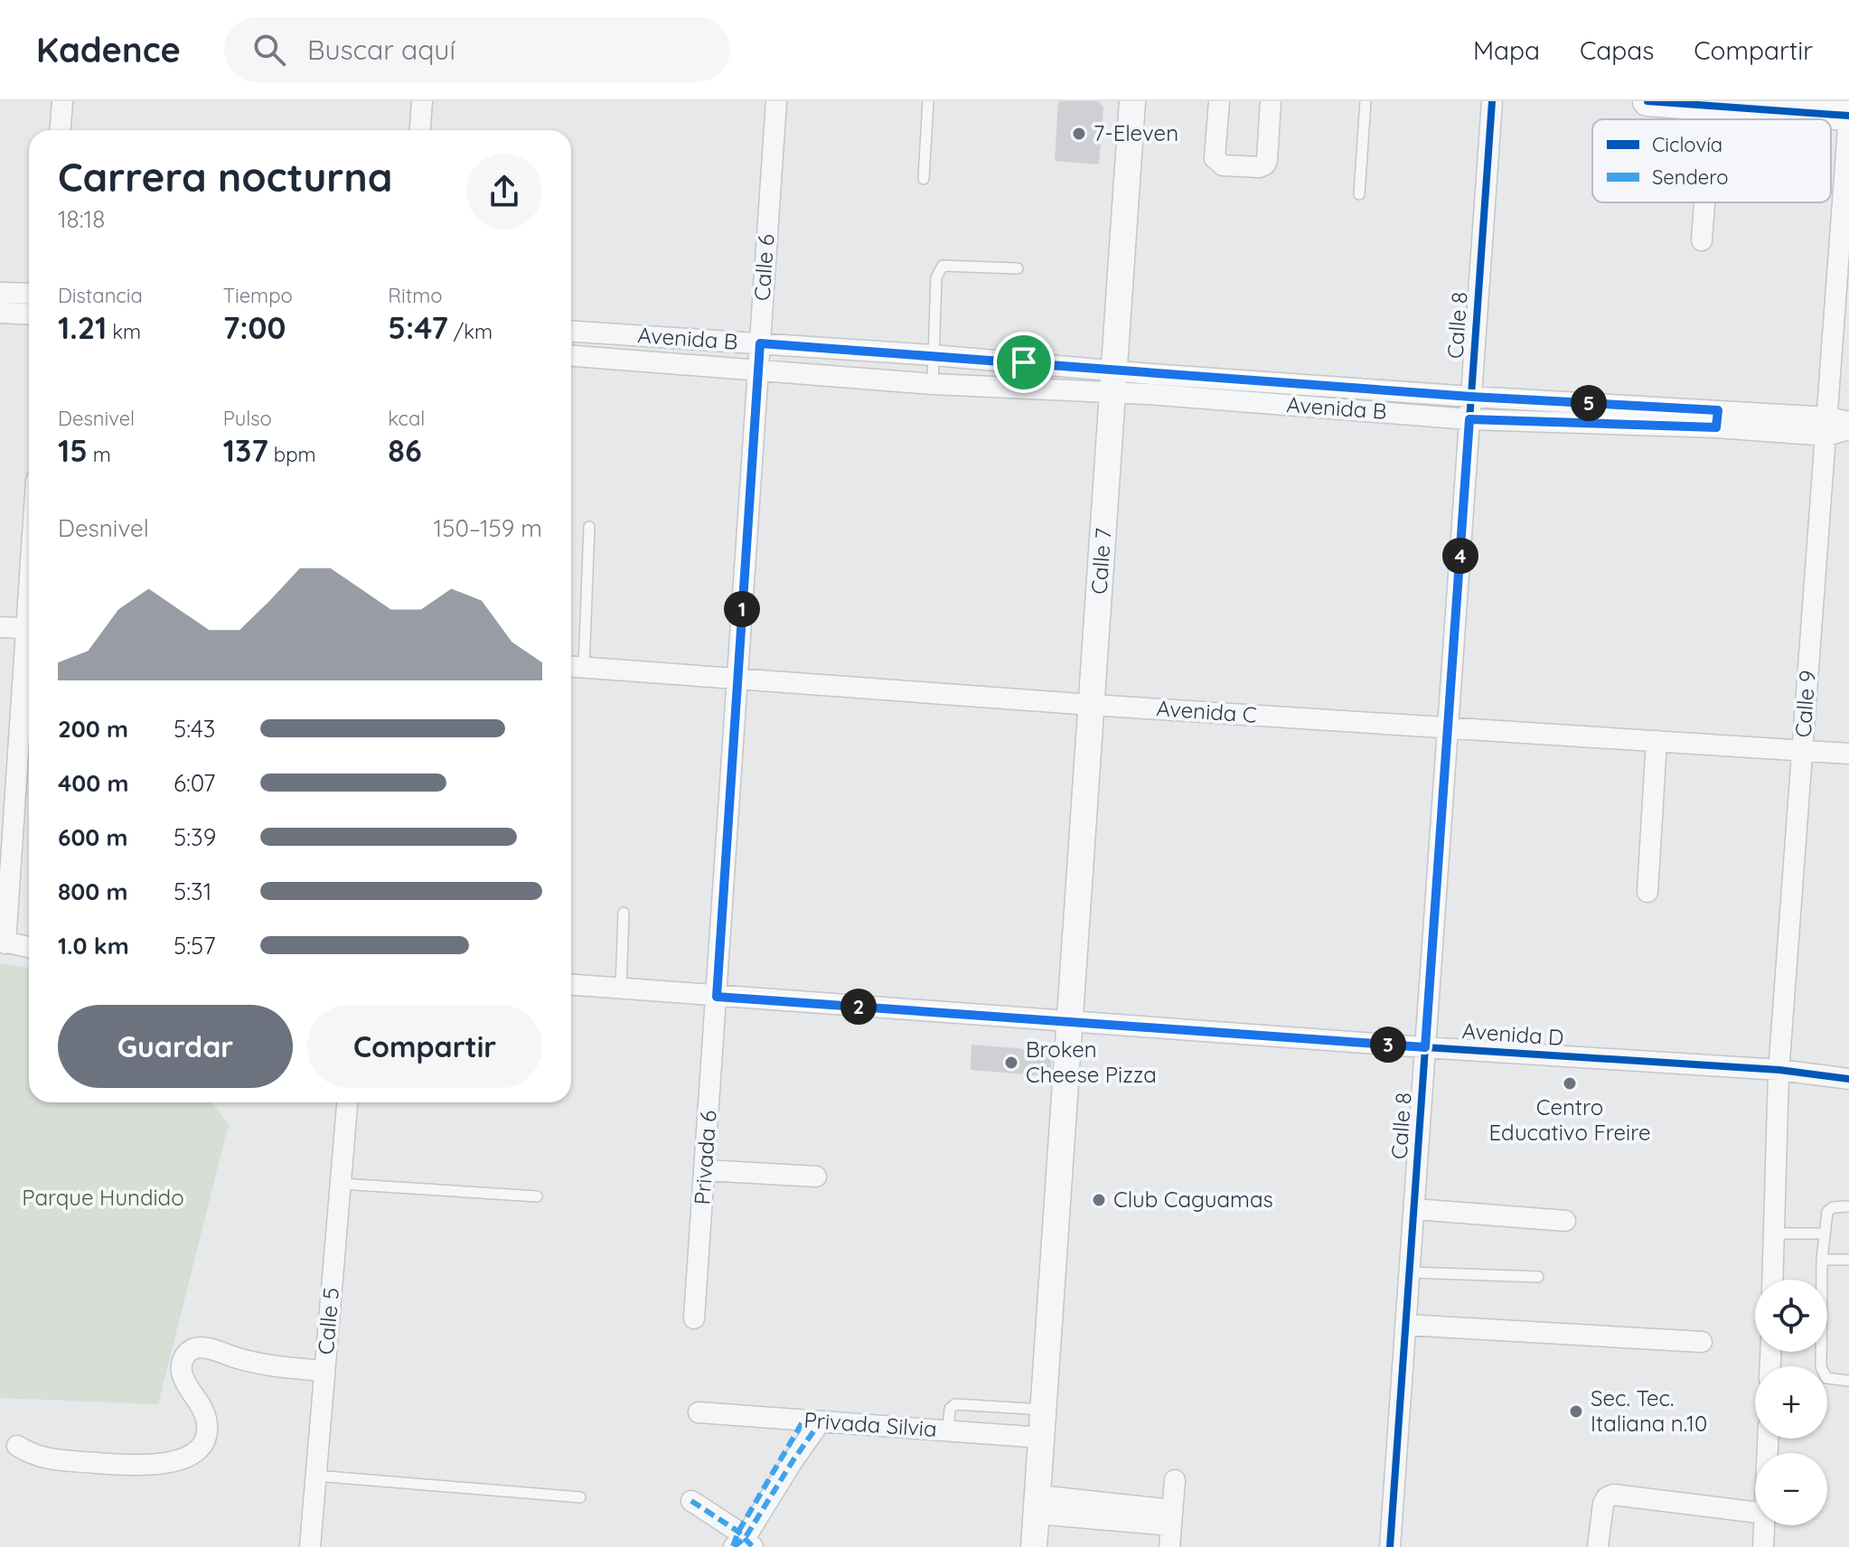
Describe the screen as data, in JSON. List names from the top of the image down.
{
  "streets": {
    "street": [
      "Calle 6",
      "Calle 8",
      "Avenida B",
      "Calle 7",
      "Calle 9",
      "Avenida C",
      "Avenida D",
      "Privada 6",
      "Calle 5",
      "Privada Silvia"
    ]
  },
  "crossings": [
    ["Calle 6", "Avenida B"],
    ["Calle 6", "Avenida C"],
    ["Calle 6", "Avenida D"],
    ["Calle 6", "Privada 6"],
    ["Calle 8", "Avenida B"],
    ["Calle 8", "Avenida C"],
    ["Calle 8", "Avenida D"],
    ["Avenida B", "Calle 7"],
    ["Avenida B", "Calle 9"],
    ["Calle 7", "Avenida C"],
    ["Calle 7", "Avenida D"],
    ["Calle 7", "Privada Silvia"],
    ["Calle 9", "Avenida C"],
    ["Calle 9", "Avenida D"],
    ["Avenida D", "Privada 6"]
  ],
  "parks": ["Parque Hundido"],
  "places": [
    "7-Eleven",
    "Broken Cheese Pizza",
    "Centro Educativo Freire",
    "Club Caguamas",
    "Sec. Tec. Italiana n.10"
  ],
  "legend": ["Ciclovía", "Sendero"],
  "page": {
    "header": "Kadence",
    "search": "Buscar aquí",
    "nav": ["Mapa", "Capas", "Compartir"],
    "heading": ["Carrera nocturna", "18:18"],
    "stats": [
      ["Distancia", "1.21 km"],
      ["Tiempo", "7:00"],
      ["Ritmo", "5:47 /km"],
      ["Desnivel", "15 m"],
      ["Pulso", "137 bpm"],
      ["kcal", "86"]
    ],
    "pins": [
      "5",
      "4",
      "1",
      "2",
      "3"
    ],
    "chart": ["Desnivel", "150–159 m"],
    "list": [
      {
        "name": "200 m",
        "note": "5:43"
      },
      {
        "name": "400 m",
        "note": "6:07"
      },
      {
        "name": "600 m",
        "note": "5:39"
      },
      {
        "name": "800 m",
        "note": "5:31"
      },
      {
        "name": "1.0 km",
        "note": "5:57"
      }
    ],
    "buttons": ["Guardar", "Compartir"],
    "map_buttons": ["+", "−"]
  }
}
